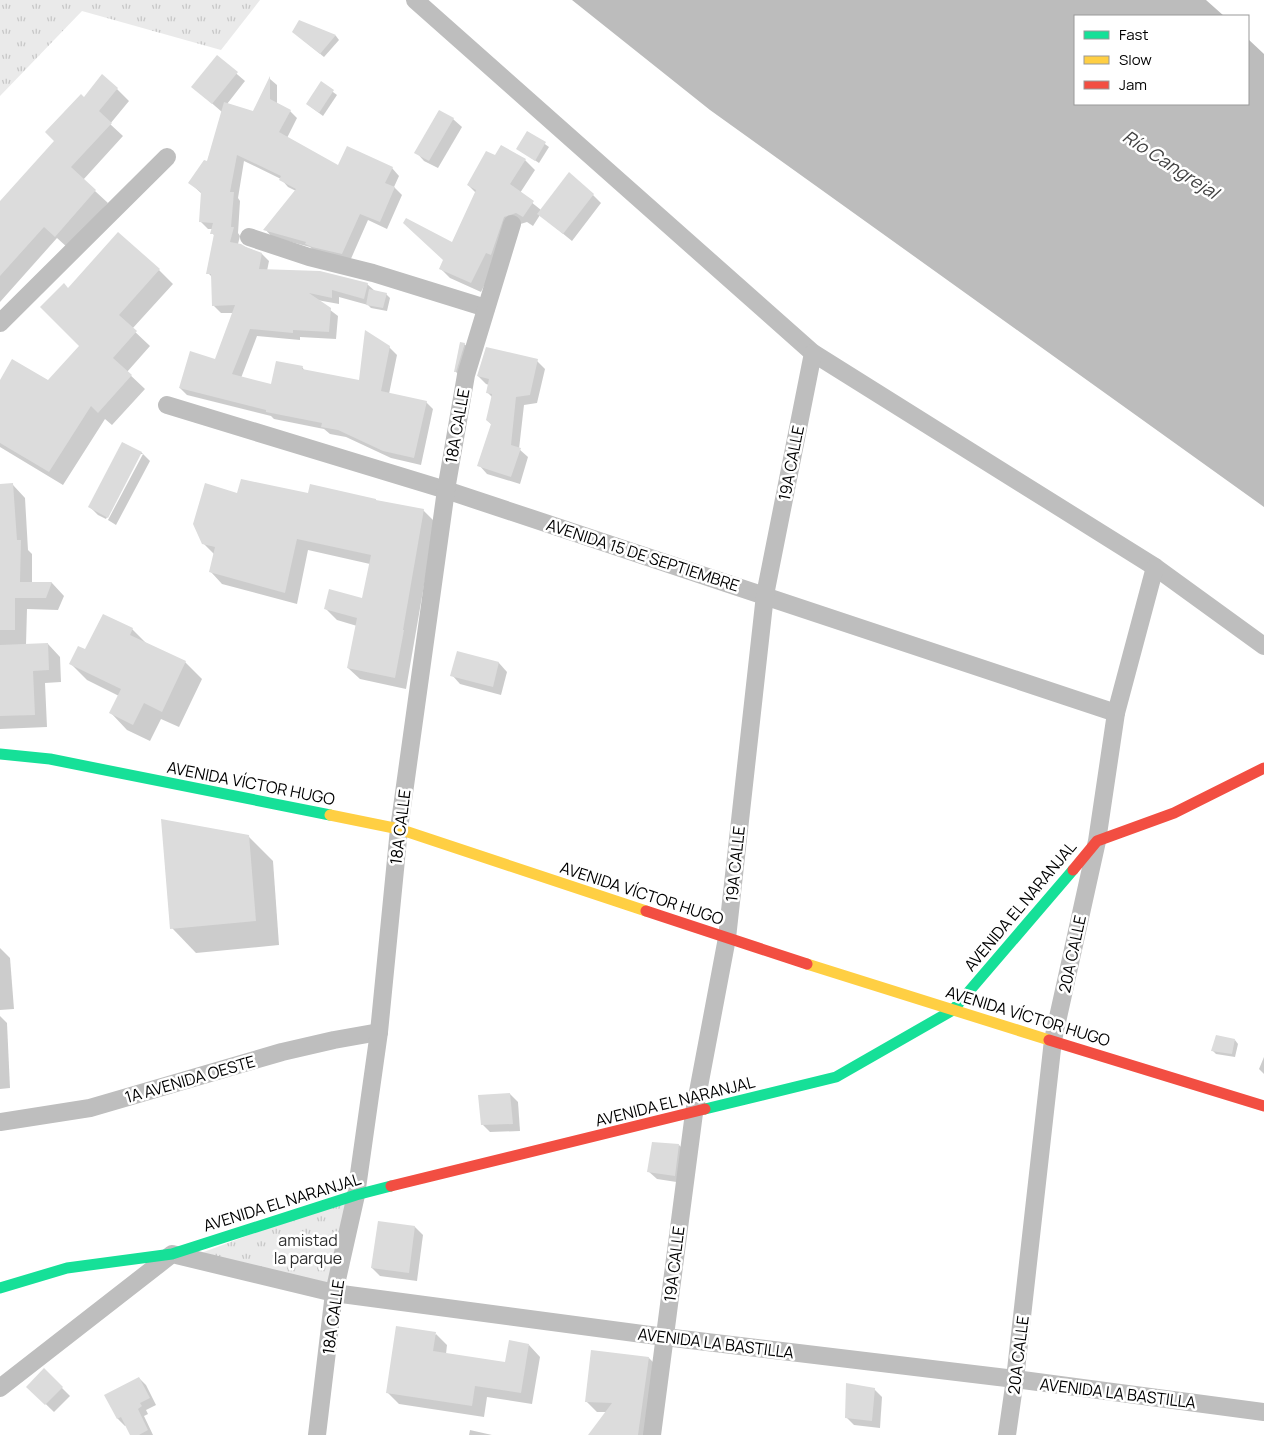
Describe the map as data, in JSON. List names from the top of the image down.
{
  "streets": {
    "street": [
      "18A CALLE",
      "19A CALLE",
      "AVENIDA 15 DE SEPTIEMBRE",
      "AVENIDA VÍCTOR HUGO",
      "AVENIDA EL NARANJAL",
      "20A CALLE",
      "1A AVENIDA OESTE",
      "AVENIDA LA BASTILLA"
    ]
  },
  "crossings": [
    ["18A CALLE", "AVENIDA 15 DE SEPTIEMBRE"],
    ["18A CALLE", "AVENIDA VÍCTOR HUGO"],
    ["18A CALLE", "AVENIDA EL NARANJAL"],
    ["18A CALLE", "1A AVENIDA OESTE"],
    ["18A CALLE", "AVENIDA LA BASTILLA"],
    ["19A CALLE", "AVENIDA 15 DE SEPTIEMBRE"],
    ["19A CALLE", "AVENIDA VÍCTOR HUGO"],
    ["19A CALLE", "AVENIDA EL NARANJAL"],
    ["19A CALLE", "AVENIDA LA BASTILLA"],
    ["AVENIDA 15 DE SEPTIEMBRE", "20A CALLE"],
    ["AVENIDA VÍCTOR HUGO", "AVENIDA EL NARANJAL"],
    ["AVENIDA VÍCTOR HUGO", "20A CALLE"],
    ["AVENIDA EL NARANJAL", "20A CALLE"],
    ["AVENIDA EL NARANJAL", "AVENIDA LA BASTILLA"],
    ["20A CALLE", "AVENIDA LA BASTILLA"]
  ],
  "water": ["Río Cangrejal"],
  "parks": ["amistad la parque"],
  "legend": ["Fast", "Slow", "Jam"]
}
